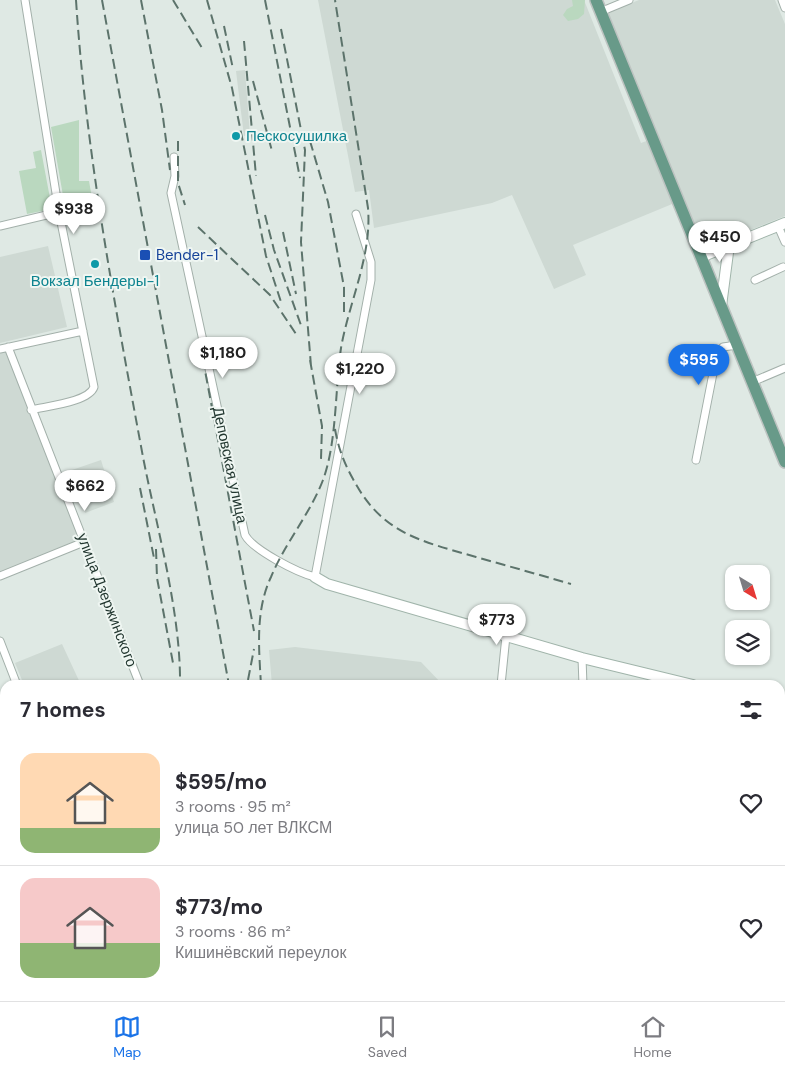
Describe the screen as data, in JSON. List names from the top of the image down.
{
  "streets": {
    "street": ["Деповская улица", "улица Дзержинского"]
  },
  "places": {
    "other": ["Пескосушилка", "Вокзал Бендеры-1"],
    "transit": ["Bender-1"]
  },
  "north": "bottom right",
  "page": {
    "price": [
      "$938",
      "$450",
      "$1,180",
      "$595",
      "$1,220",
      "$662",
      "$773"
    ],
    "heading": "7 homes",
    "list": [
      {
        "name": "$595/mo",
        "note": "3 rooms · 95 m² · улица 50 лет ВЛКСМ"
      },
      {
        "name": "$773/mo",
        "note": "3 rooms · 86 m² · Кишинёвский переулок"
      }
    ],
    "tabs": ["Map", "Saved", "Home"]
  }
}
